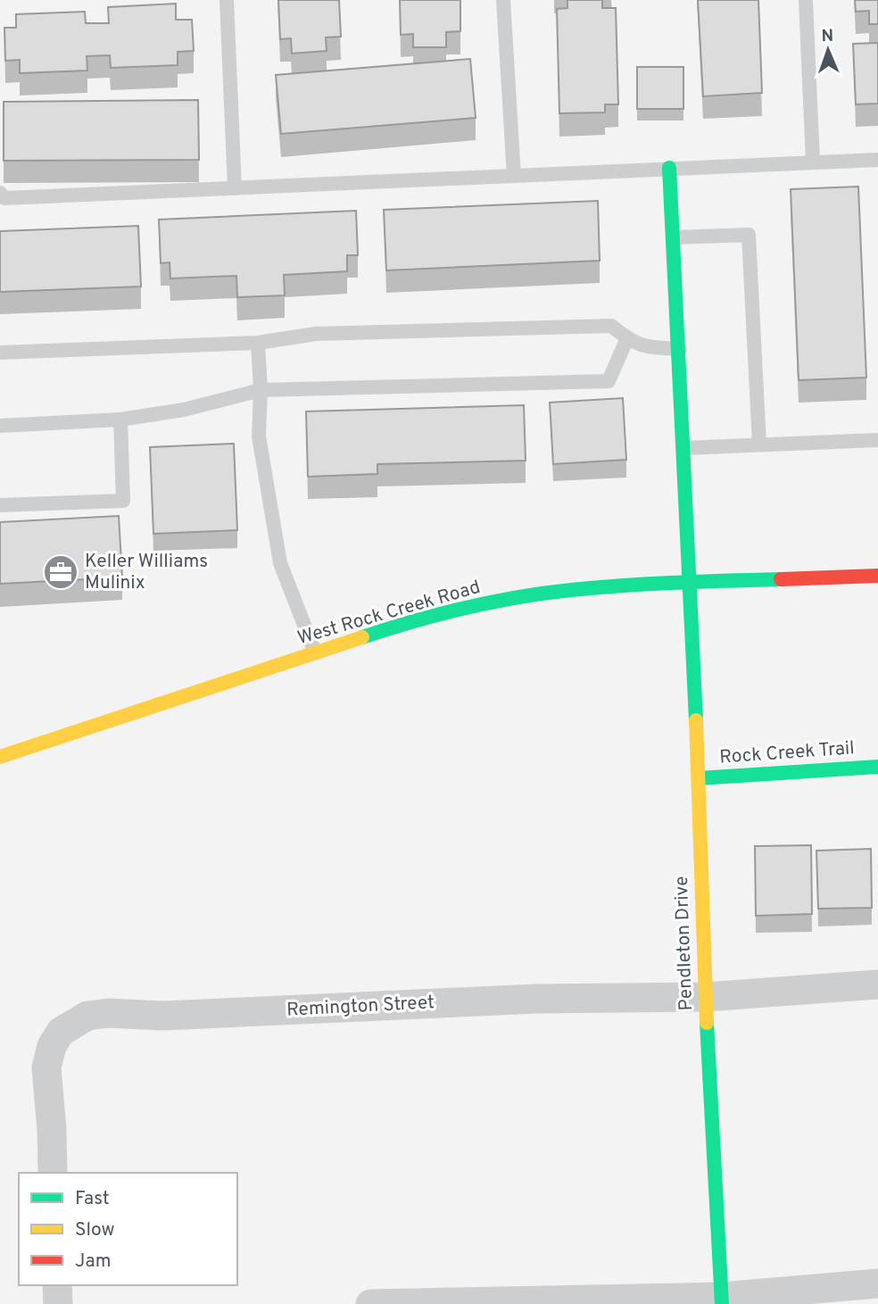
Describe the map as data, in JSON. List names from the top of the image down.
{
  "streets": {
    "street": [
      "West Rock Creek Road",
      "Rock Creek Trail",
      "Pendleton Drive",
      "Remington Street"
    ]
  },
  "crossings": [
    ["West Rock Creek Road", "Pendleton Drive"],
    ["Rock Creek Trail", "Pendleton Drive"],
    ["Pendleton Drive", "Remington Street"]
  ],
  "places": {
    "office": ["Keller Williams Mulinix"]
  },
  "legend": ["Fast", "Slow", "Jam"],
  "north": "top"
}
